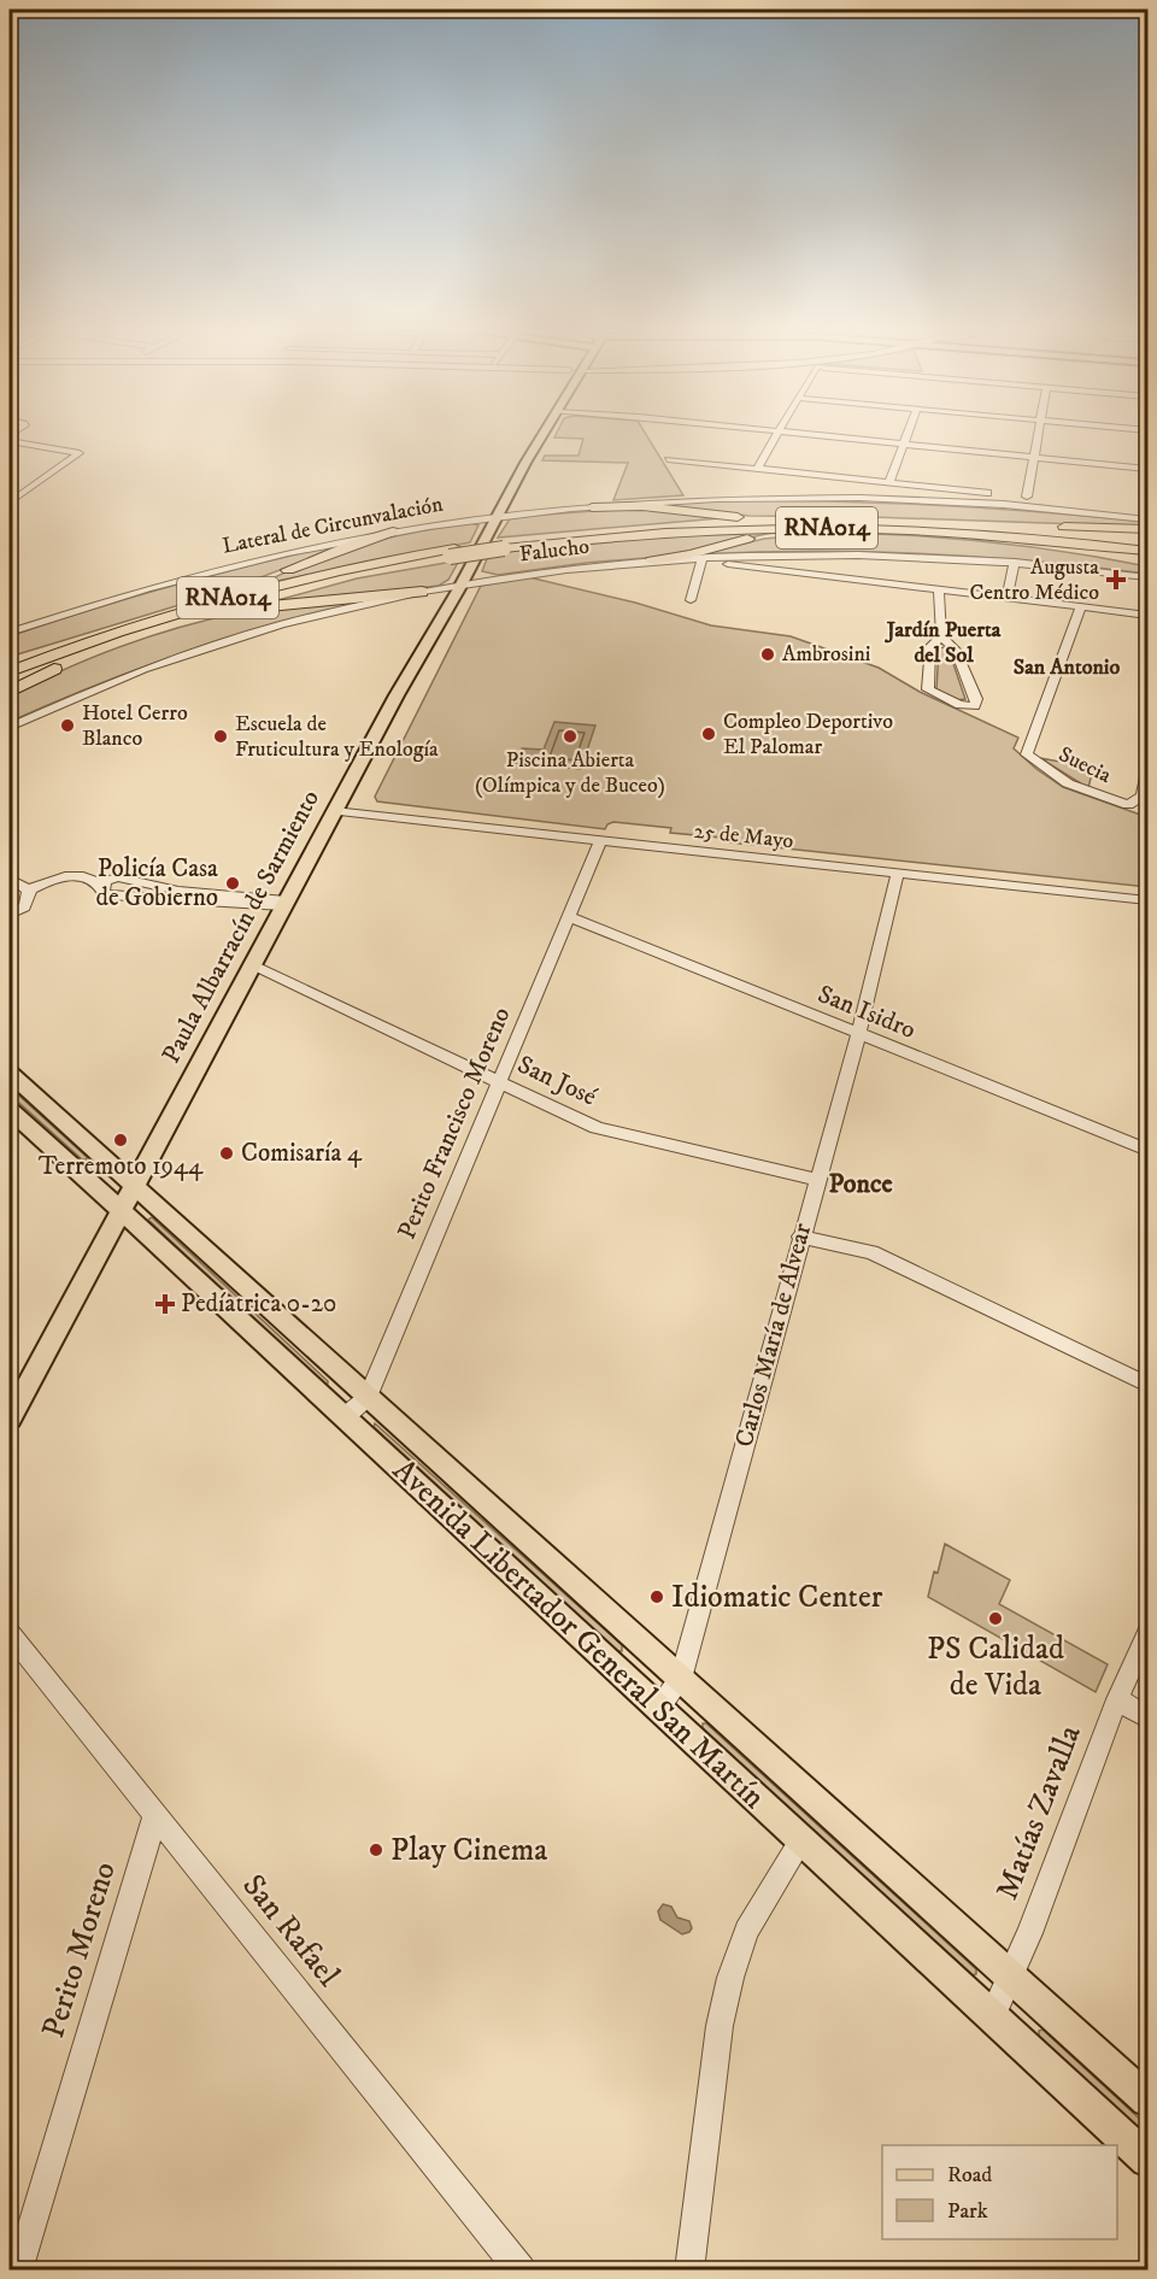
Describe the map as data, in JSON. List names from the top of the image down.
{
  "streets": {
    "highway": ["RNA014"],
    "main road": ["Paula Albarracín de Sarmiento", "Avenida Libertador General San Martín"],
    "street": [
      "Lateral de Circunvalación",
      "Falucho",
      "Suecia",
      "25 de Mayo",
      "San Isidro",
      "San José",
      "Perito Francisco Moreno",
      "Carlos María de Alvear",
      "Matías Zavalla",
      "San Rafael",
      "Perito Moreno"
    ]
  },
  "crossings": [
    ["Lateral de Circunvalación", "Paula Albarracín de Sarmiento"],
    ["Falucho", "Paula Albarracín de Sarmiento"],
    ["25 de Mayo", "Paula Albarracín de Sarmiento"],
    ["25 de Mayo", "Perito Francisco Moreno"],
    ["25 de Mayo", "Carlos María de Alvear"],
    ["Paula Albarracín de Sarmiento", "San José"],
    ["Paula Albarracín de Sarmiento", "Avenida Libertador General San Martín"],
    ["San Isidro", "Perito Francisco Moreno"],
    ["San Isidro", "Carlos María de Alvear"],
    ["San José", "Perito Francisco Moreno"],
    ["San José", "Carlos María de Alvear"],
    ["Perito Francisco Moreno", "Avenida Libertador General San Martín"],
    ["Carlos María de Alvear", "Avenida Libertador General San Martín"],
    ["Avenida Libertador General San Martín", "Matías Zavalla"],
    ["San Rafael", "Perito Moreno"]
  ],
  "districts": ["Jardín Puerta del Sol", "San Antonio", "Ponce"],
  "places": {
    "health": ["Augusta Centro Médico", "Pedíatrica 0-20"],
    "other": [
      "Ambrosini",
      "Hotel Cerro Blanco",
      "Compleo Deportivo El Palomar",
      "Escuela de Fruticultura y Enología",
      "Piscina Abierta (Olímpica y de Buceo)",
      "Policía Casa de Gobierno",
      "Terremoto 1944",
      "Comisaría 4",
      "Idiomatic Center",
      "PS Calidad de Vida",
      "Play Cinema"
    ]
  },
  "legend": ["Road", "Park"]
}
